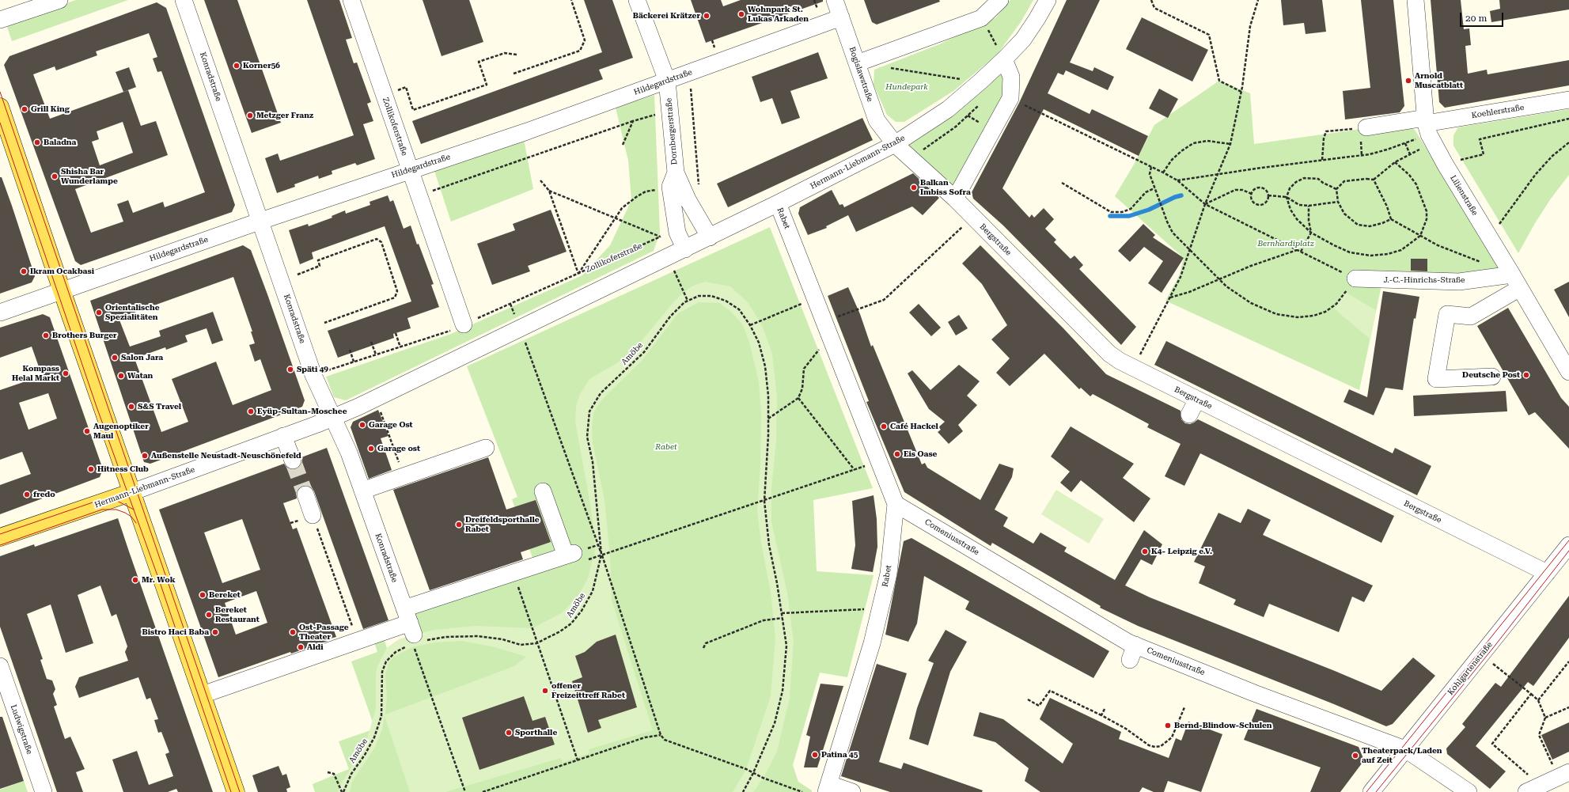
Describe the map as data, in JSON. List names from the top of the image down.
{
  "streets": {
    "main road": ["Hermann-Liebmann-Straße"],
    "street": [
      "Bogislawstraße",
      "Konradstraße",
      "Hildegardstraße",
      "Koehlerstraße",
      "Zollikoferstraße",
      "Dornbergerstraße",
      "Lilienstraße",
      "Rabet",
      "Bergstraße",
      "J.-C.-Hinrichs-Straße",
      "Comeniusstraße",
      "Kohlgartenstraße",
      "Ludwigstraße"
    ],
    "path": ["Amöbe"]
  },
  "crossings": [
    ["Bogislawstraße", "Hildegardstraße"],
    ["Bogislawstraße", "Hermann-Liebmann-Straße"],
    ["Bogislawstraße", "Bergstraße"],
    ["Konradstraße", "Hildegardstraße"],
    ["Konradstraße", "Zollikoferstraße"],
    ["Konradstraße", "Hermann-Liebmann-Straße"],
    ["Konradstraße", "Amöbe"],
    ["Hildegardstraße", "Zollikoferstraße"],
    ["Hildegardstraße", "Dornbergerstraße"],
    ["Koehlerstraße", "Lilienstraße"],
    ["Dornbergerstraße", "Hermann-Liebmann-Straße"],
    ["Hermann-Liebmann-Straße", "Rabet"],
    ["Hermann-Liebmann-Straße", "Bergstraße"],
    ["Lilienstraße", "J.-C.-Hinrichs-Straße"],
    ["Rabet", "Comeniusstraße"],
    ["Bergstraße", "Kohlgartenstraße"],
    ["Comeniusstraße", "Kohlgartenstraße"]
  ],
  "parks": ["Hundepark", "Bernhardiplatz", "Rabet"],
  "places": [
    "Wohnpark St. Lukas Arkaden",
    "Bäckerei Krätzer",
    "Korner56",
    "Arnold Muscatblatt",
    "Grill King",
    "Metzger Franz",
    "Baladna",
    "Shisha Bar Wunderlampe",
    "Balkan Imbiss Sofra",
    "Ikram Ocakbasi",
    "Orientalische Spezialitäten",
    "Brothers Burger",
    "Salon Jara",
    "Späti 49",
    "Kompass Helal Markt",
    "Deutsche Post",
    "Watan",
    "S&S Travel",
    "Eyüp-Sultan-Moschee",
    "Garage Ost",
    "Café Hackel",
    "Augenoptiker Maul",
    "Garage ost",
    "Eis Oase",
    "Außenstelle Neustadt-Neuschönefeld",
    "Hitness Club",
    "fredo",
    "Dreifeldsporthalle Rabet",
    "K4- Leipzig e.V.",
    "Mr. Wok",
    "Bereket",
    "Bereket Restaurant",
    "Bistro Haci Baba",
    "Ost-Passage Theater",
    "Aldi",
    "offener Freizeittreff Rabet",
    "Bernd-Blindow-Schulen",
    "Sporthalle",
    "Patina 45",
    "Theaterpack/Laden auf Zeit"
  ],
  "scale_bar": "20 m"
}
